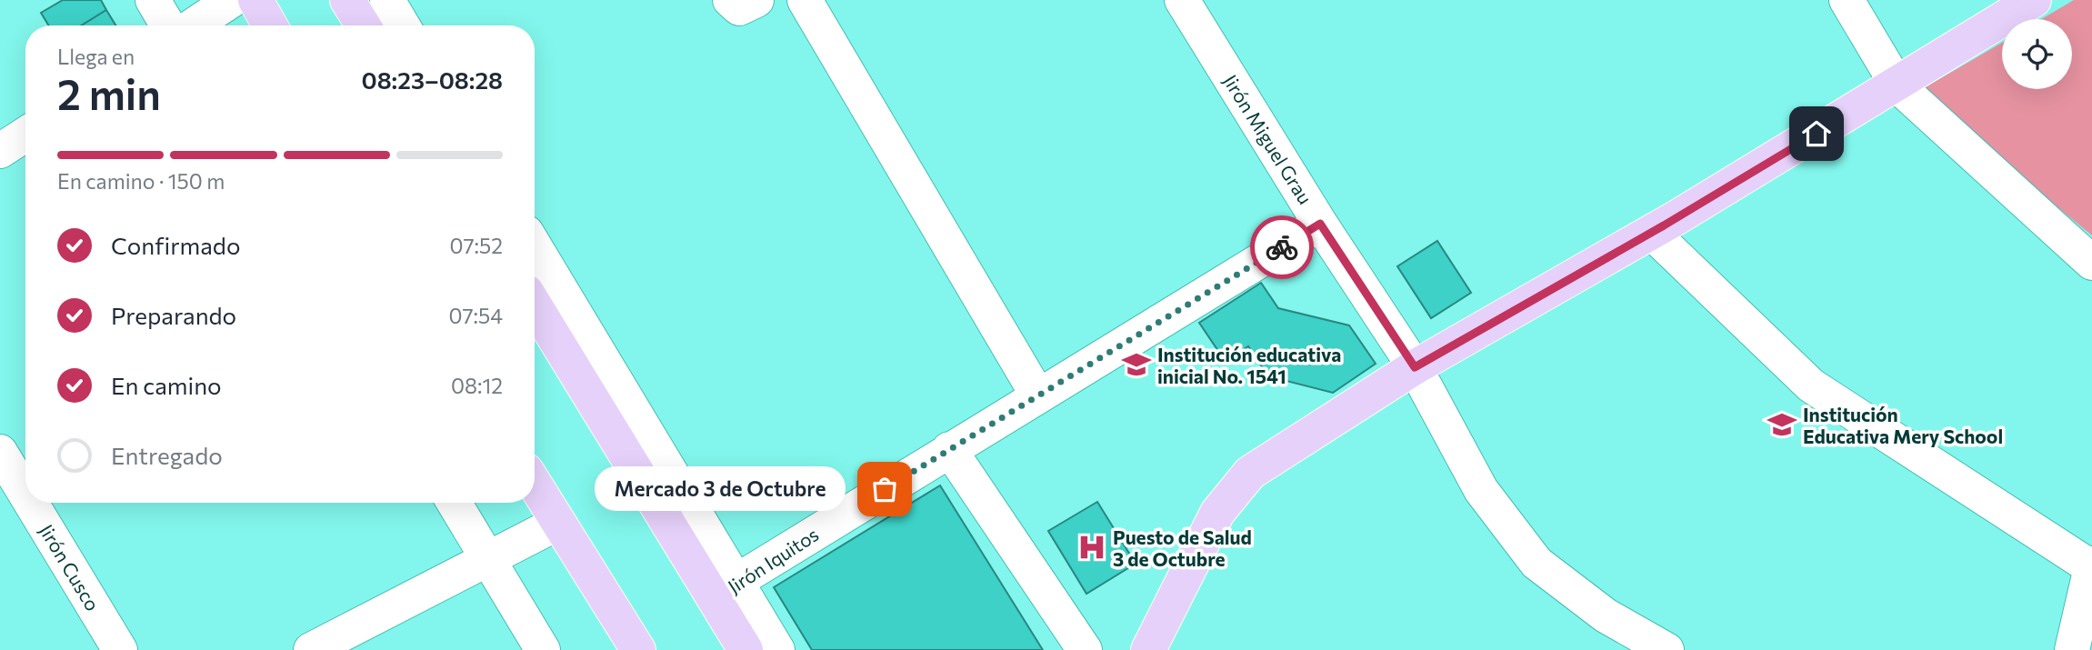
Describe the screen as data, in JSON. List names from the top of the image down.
{
  "streets": {
    "street": ["Jirón Miguel Grau", "Jirón Iquitos", "Jirón Cusco"]
  },
  "crossings": [
    ["Jirón Miguel Grau", "Jirón Iquitos"]
  ],
  "places": {
    "school or university": ["Institución educativa inicial No. 1541", "Institución Educativa Mery School"],
    "other": ["Mercado 3 de Octubre"],
    "hospital": ["Puesto de Salud 3 de Octubre"]
  },
  "page": {
    "heading": ["2 min", "Llega en", "08:23–08:28"],
    "bar": "En camino · 150 m",
    "list": [
      ["Confirmado", "07:52"],
      ["Preparando", "07:54"],
      ["En camino", "08:12"],
      "Entregado"
    ],
    "bubble": "Mercado 3 de Octubre"
  }
}
